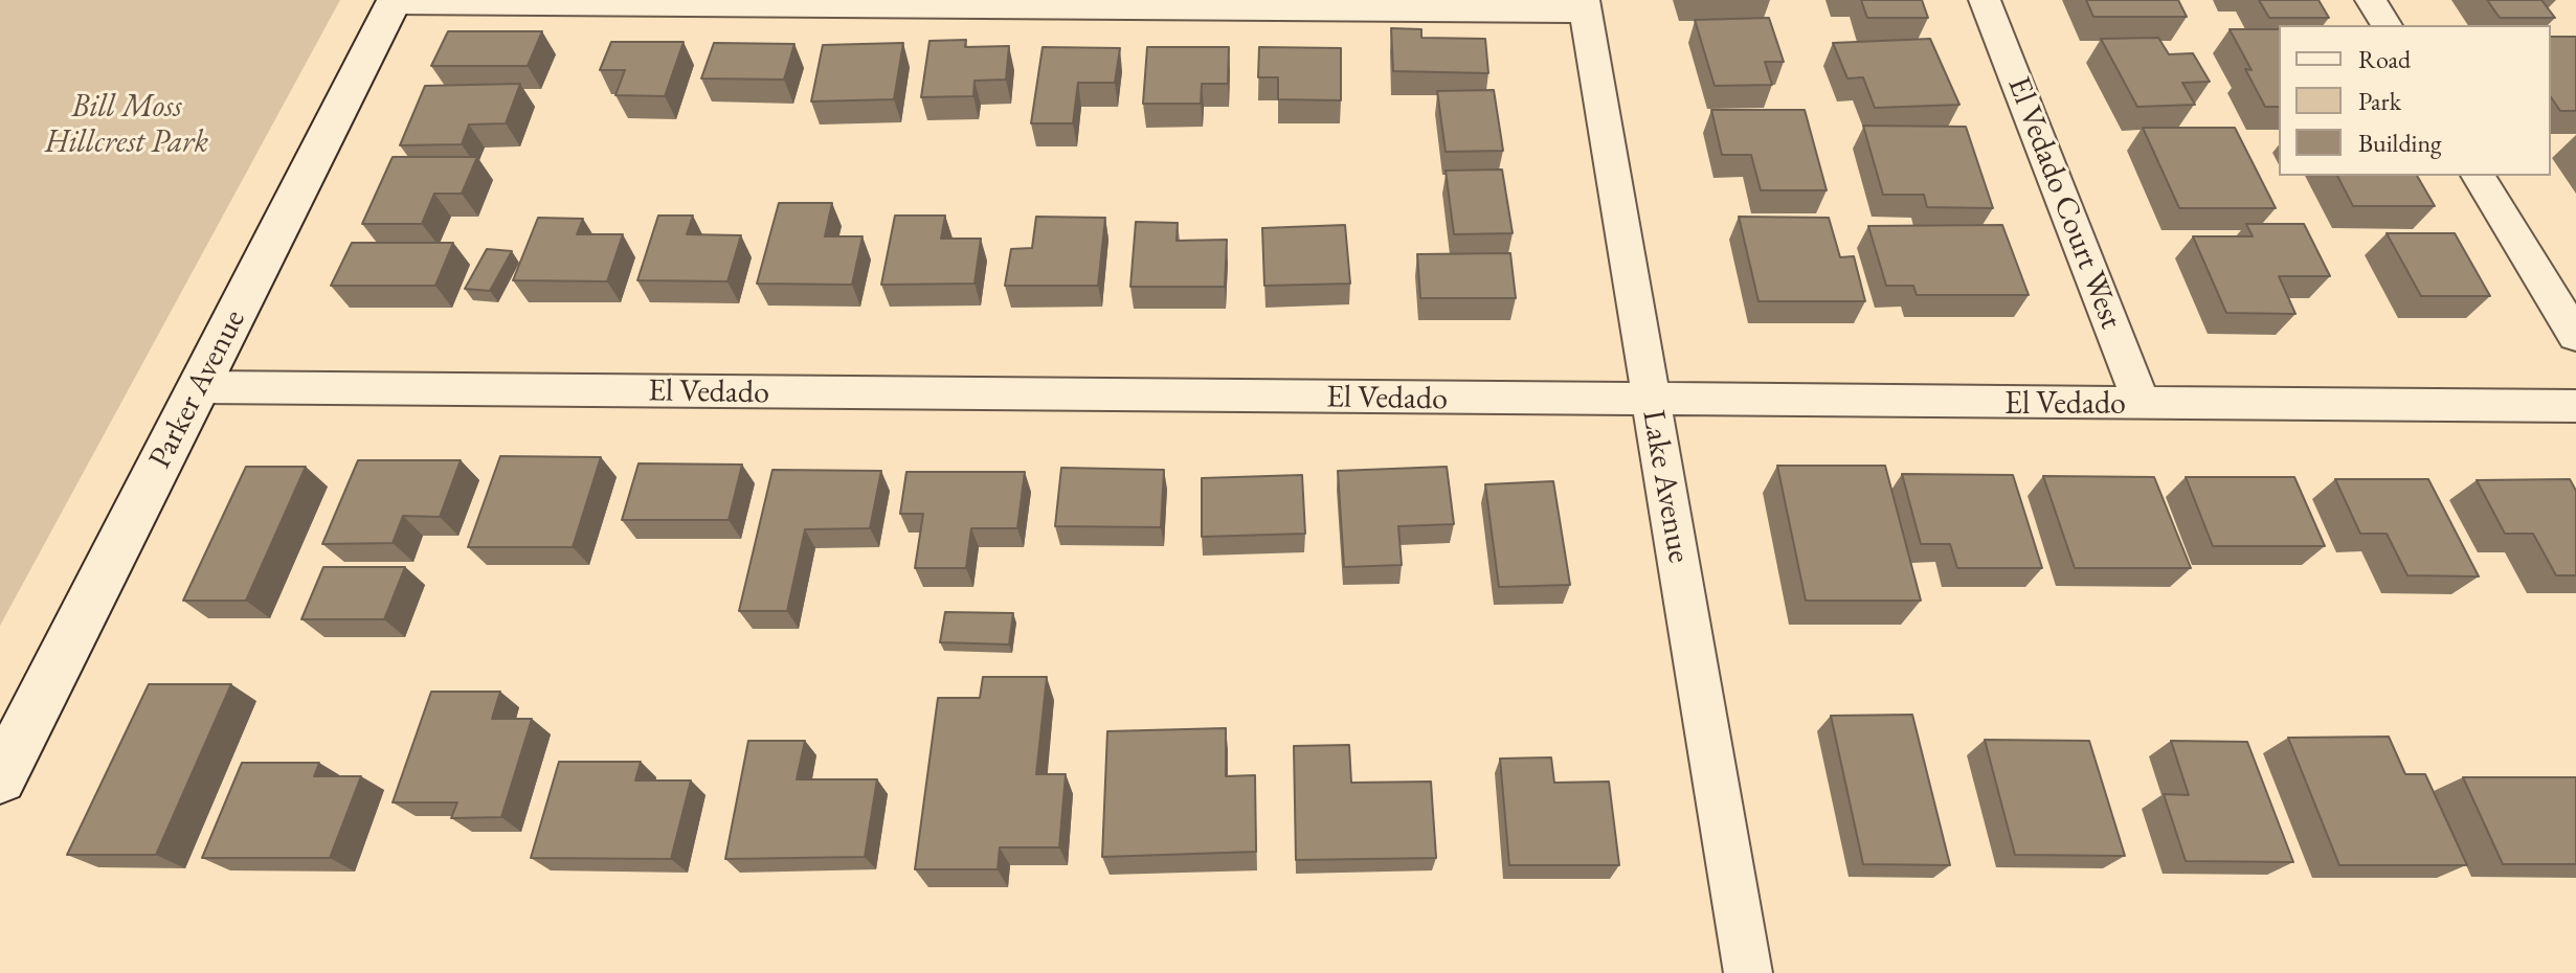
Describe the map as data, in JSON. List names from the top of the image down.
{
  "streets": {
    "street": [
      "El Vedado Court West",
      "Parker Avenue",
      "El Vedado",
      "Lake Avenue"
    ]
  },
  "crossings": [
    ["El Vedado Court West", "El Vedado"],
    ["Parker Avenue", "El Vedado"],
    ["El Vedado", "Lake Avenue"]
  ],
  "parks": ["Bill Moss Hillcrest Park"],
  "legend": ["Road", "Park", "Building"]
}
